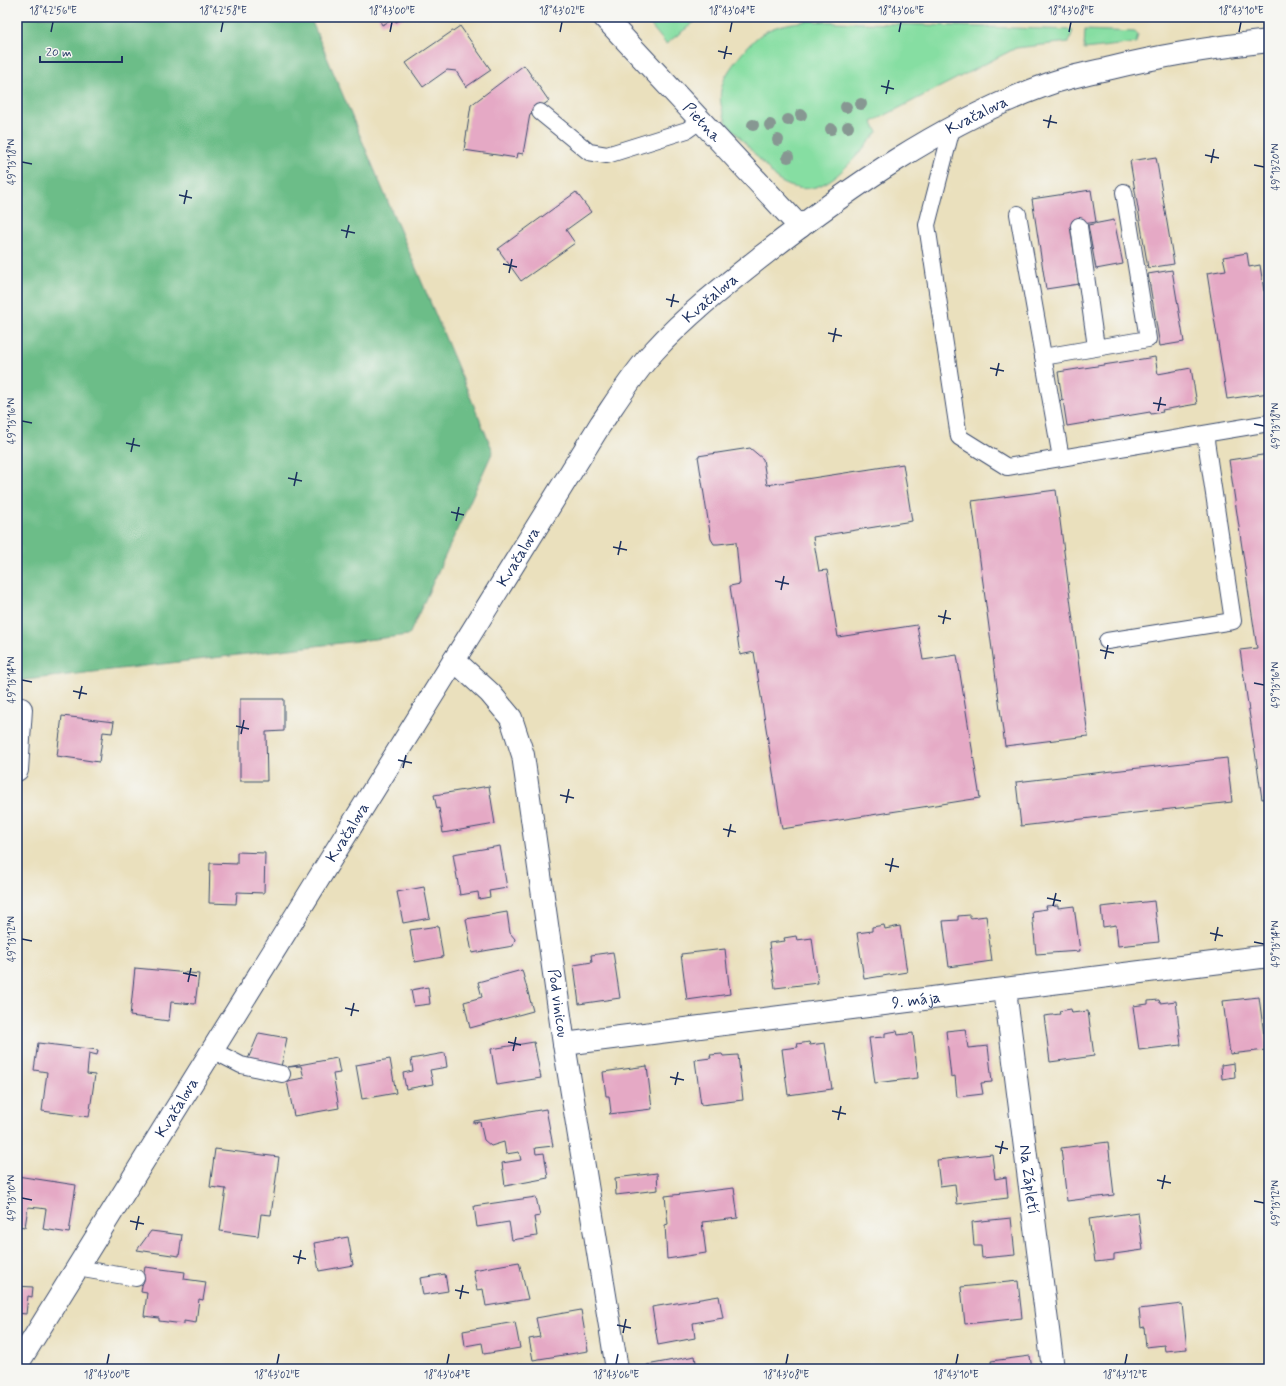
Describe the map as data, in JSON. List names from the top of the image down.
{
  "streets": {
    "street": [
      "Kvačalova",
      "Pietna",
      "9. mája",
      "Pod vinicou",
      "Na Zápletí"
    ]
  },
  "crossings": [
    ["Kvačalova", "Pietna"],
    ["Kvačalova", "Pod vinicou"],
    ["9. mája", "Pod vinicou"],
    ["9. mája", "Na Zápletí"]
  ],
  "scale_bar": "20 m",
  "coordinates": [
    "18°42'56\"E",
    "18°42'58\"E",
    "18°43'00\"E",
    "18°43'02\"E",
    "18°43'04\"E",
    "18°43'06\"E",
    "18°43'08\"E",
    "18°43'10\"E",
    "49°13'18\"N",
    "49°13'20\"N",
    "49°13'16\"N",
    "49°13'14\"N",
    "49°13'12\"N",
    "49°13'10\"N",
    "18°43'12\"E"
  ]
}
